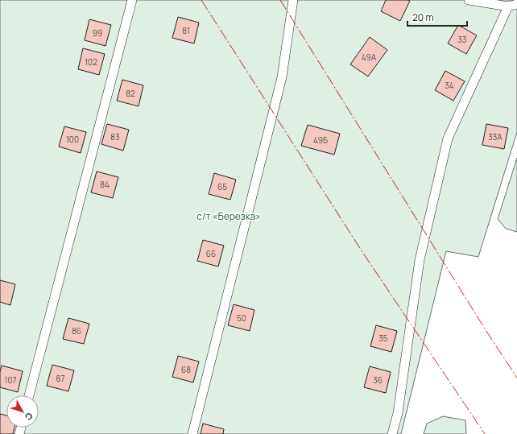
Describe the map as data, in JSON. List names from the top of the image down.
{
  "parks": ["с/т «Березка»"],
  "house_numbers": [
    "81",
    "99",
    "33",
    "49А",
    "102",
    "34",
    "82",
    "83",
    "33А",
    "100",
    "49Б",
    "84",
    "65",
    "66",
    "50",
    "86",
    "35",
    "68",
    "87",
    "107",
    "36"
  ],
  "scale_bar": "20 m",
  "north": "bottom right"
}
